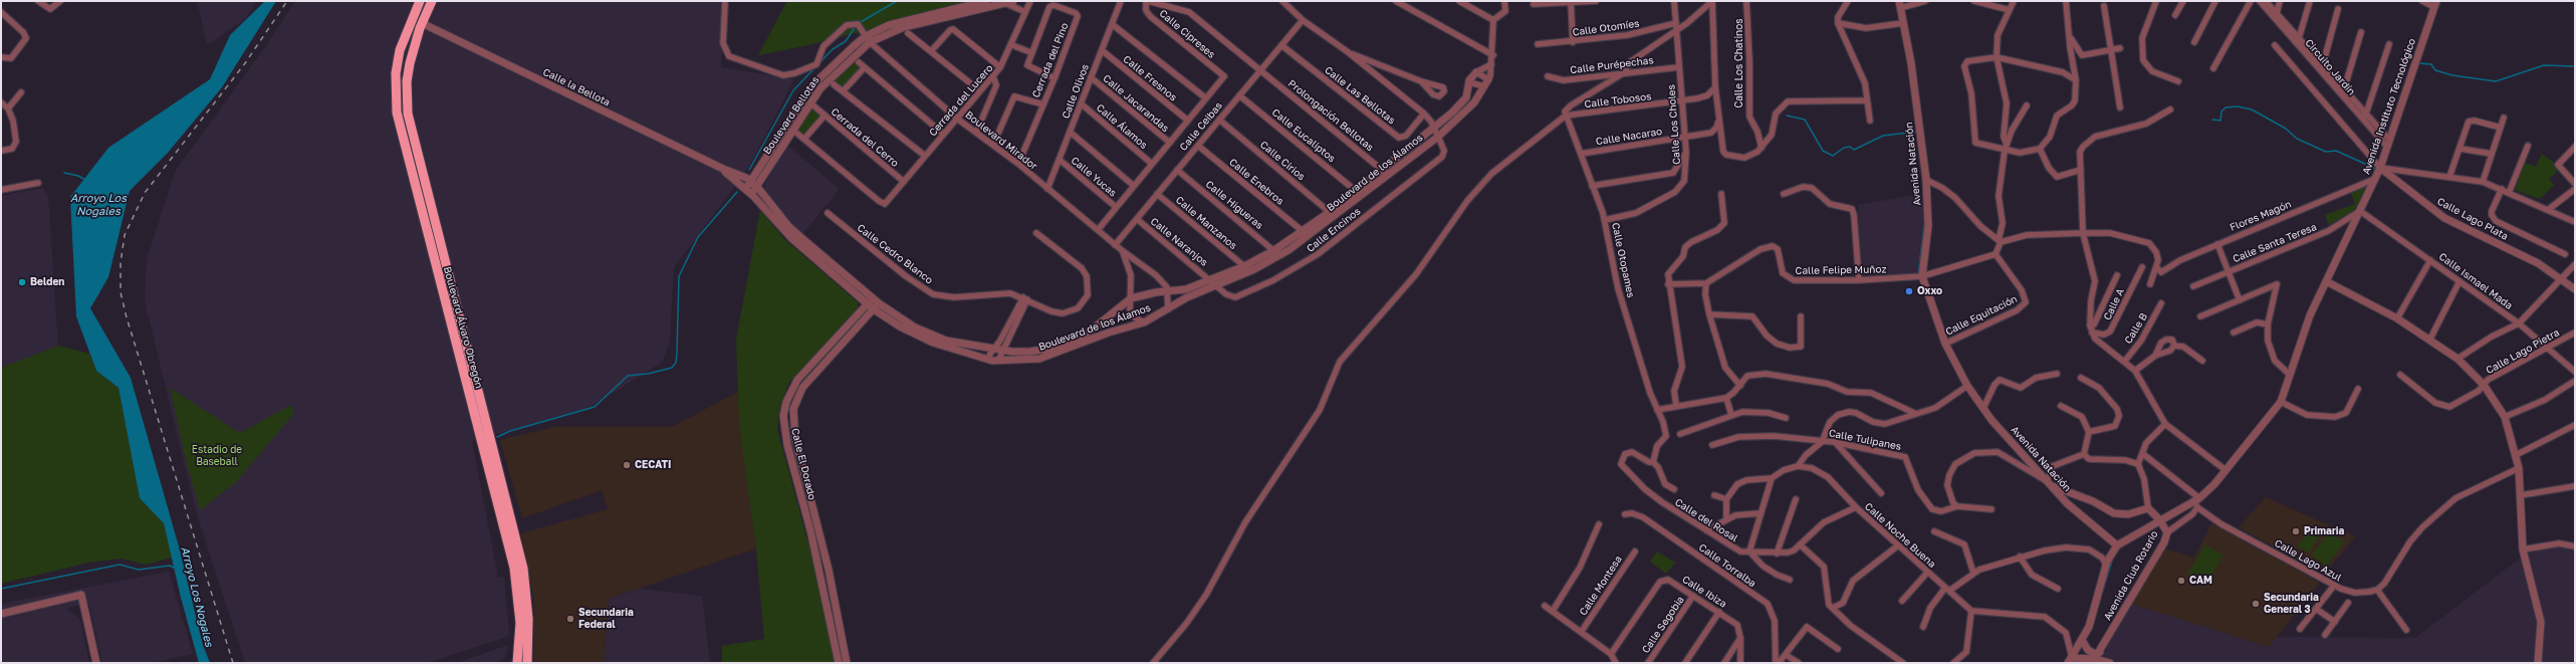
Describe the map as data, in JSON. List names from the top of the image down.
{
  "streets": {
    "highway": ["Boulevard Álvaro Obregón"],
    "street": [
      "Calle Otomíes",
      "Calle Cipreses",
      "Cerrada del Pino",
      "Calle Los Chatinos",
      "Calle Purépechas",
      "Circuito Jardín",
      "Calle Fresnos",
      "Calle la Bellota",
      "Calle Olivos",
      "Calle Las Bellotas",
      "Cerrada del Lucero",
      "Calle Tobosos",
      "Calle Jacarandas",
      "Avenida Instituto Tecnológico",
      "Boulevard Bellotas",
      "Prolongación Bellotas",
      "Calle Los Choles",
      "Calle Álamos",
      "Calle Ceibas",
      "Calle Eucaliptos",
      "Calle Nacarao",
      "Cerrada del Cerro",
      "Boulevard Mirador",
      "Calle Cirios",
      "Avenida Natación",
      "Boulevard de los Álamos",
      "Calle Yucas",
      "Calle Enebros",
      "Calle Higueras",
      "Flores Magón",
      "Calle Lago Plata",
      "Calle Manzanos",
      "Calle Encinos",
      "Calle Naranjos",
      "Calle Santa Teresa",
      "Calle Cedro Blanco",
      "Calle Otopames",
      "Calle Felipe Muñoz",
      "Calle Ismael Mada",
      "Calle A",
      "Calle Equitación",
      "Calle B",
      "Calle Lago Pietra",
      "Calle Tulipanes",
      "Calle El Dorado",
      "Calle del Rosal",
      "Calle Noche Buena",
      "Calle Lago Azul",
      "Calle Torralba",
      "Avenida Club Rotario",
      "Calle Montesa",
      "Calle Ibiza",
      "Calle Segobia"
    ]
  },
  "crossings": [
    ["Calle Otomíes", "Calle Los Choles"],
    ["Cerrada del Pino", "Boulevard Mirador"],
    ["Calle Purépechas", "Calle Los Choles"],
    ["Circuito Jardín", "Avenida Instituto Tecnológico"],
    ["Calle Fresnos", "Calle Olivos"],
    ["Calle la Bellota", "Boulevard Bellotas"],
    ["Calle la Bellota", "Boulevard de los Álamos"],
    ["Calle la Bellota", "Boulevard Álvaro Obregón"],
    ["Calle Olivos", "Calle Jacarandas"],
    ["Calle Olivos", "Calle Álamos"],
    ["Calle Olivos", "Boulevard Mirador"],
    ["Calle Olivos", "Calle Yucas"],
    ["Calle Las Bellotas", "Calle Ceibas"],
    ["Calle Las Bellotas", "Calle Encinos"],
    ["Cerrada del Lucero", "Cerrada del Cerro"],
    ["Cerrada del Lucero", "Boulevard Mirador"],
    ["Calle Tobosos", "Calle Los Choles"],
    ["Calle Tobosos", "Calle Otopames"],
    ["Avenida Instituto Tecnológico", "Flores Magón"],
    ["Avenida Instituto Tecnológico", "Calle Lago Plata"],
    ["Avenida Instituto Tecnológico", "Calle Santa Teresa"],
    ["Avenida Instituto Tecnológico", "Calle Ismael Mada"],
    ["Boulevard Bellotas", "Cerrada del Cerro"],
    ["Boulevard Bellotas", "Boulevard Mirador"],
    ["Boulevard Bellotas", "Boulevard de los Álamos"],
    ["Prolongación Bellotas", "Calle Ceibas"],
    ["Prolongación Bellotas", "Boulevard de los Álamos"],
    ["Calle Los Choles", "Calle Nacarao"],
    ["Calle Los Choles", "Calle Otopames"],
    ["Calle Ceibas", "Calle Eucaliptos"],
    ["Calle Ceibas", "Boulevard Mirador"],
    ["Calle Ceibas", "Calle Cirios"],
    ["Calle Ceibas", "Calle Enebros"],
    ["Calle Ceibas", "Calle Higueras"],
    ["Calle Ceibas", "Calle Manzanos"],
    ["Calle Ceibas", "Calle Naranjos"],
    ["Calle Eucaliptos", "Boulevard de los Álamos"],
    ["Calle Nacarao", "Calle Otopames"],
    ["Boulevard Mirador", "Boulevard de los Álamos"],
    ["Calle Cirios", "Boulevard de los Álamos"],
    ["Avenida Natación", "Calle Felipe Muñoz"],
    ["Avenida Natación", "Calle Equitación"],
    ["Boulevard de los Álamos", "Calle Enebros"],
    ["Boulevard de los Álamos", "Calle Higueras"],
    ["Boulevard de los Álamos", "Calle Manzanos"],
    ["Boulevard de los Álamos", "Calle Encinos"],
    ["Boulevard de los Álamos", "Calle Naranjos"],
    ["Boulevard de los Álamos", "Calle El Dorado"],
    ["Calle Encinos", "Calle Naranjos"],
    ["Calle Santa Teresa", "Calle Ismael Mada"],
    ["Calle Otopames", "Calle del Rosal"],
    ["Calle Felipe Muñoz", "Calle Equitación"],
    ["Calle Ismael Mada", "Calle Lago Pietra"],
    ["Calle del Rosal", "Calle Noche Buena"],
    ["Calle Lago Azul", "Avenida Club Rotario"],
    ["Calle Ibiza", "Calle Segobia"]
  ],
  "water": ["Arroyo Los Nogales"],
  "parks": ["Estadio de Baseball"],
  "places": [
    "Belden",
    "Oxxo",
    "CECATI",
    "Primaria",
    "CAM",
    "Secundaria General 3",
    "Secundaria Federal"
  ]
}
